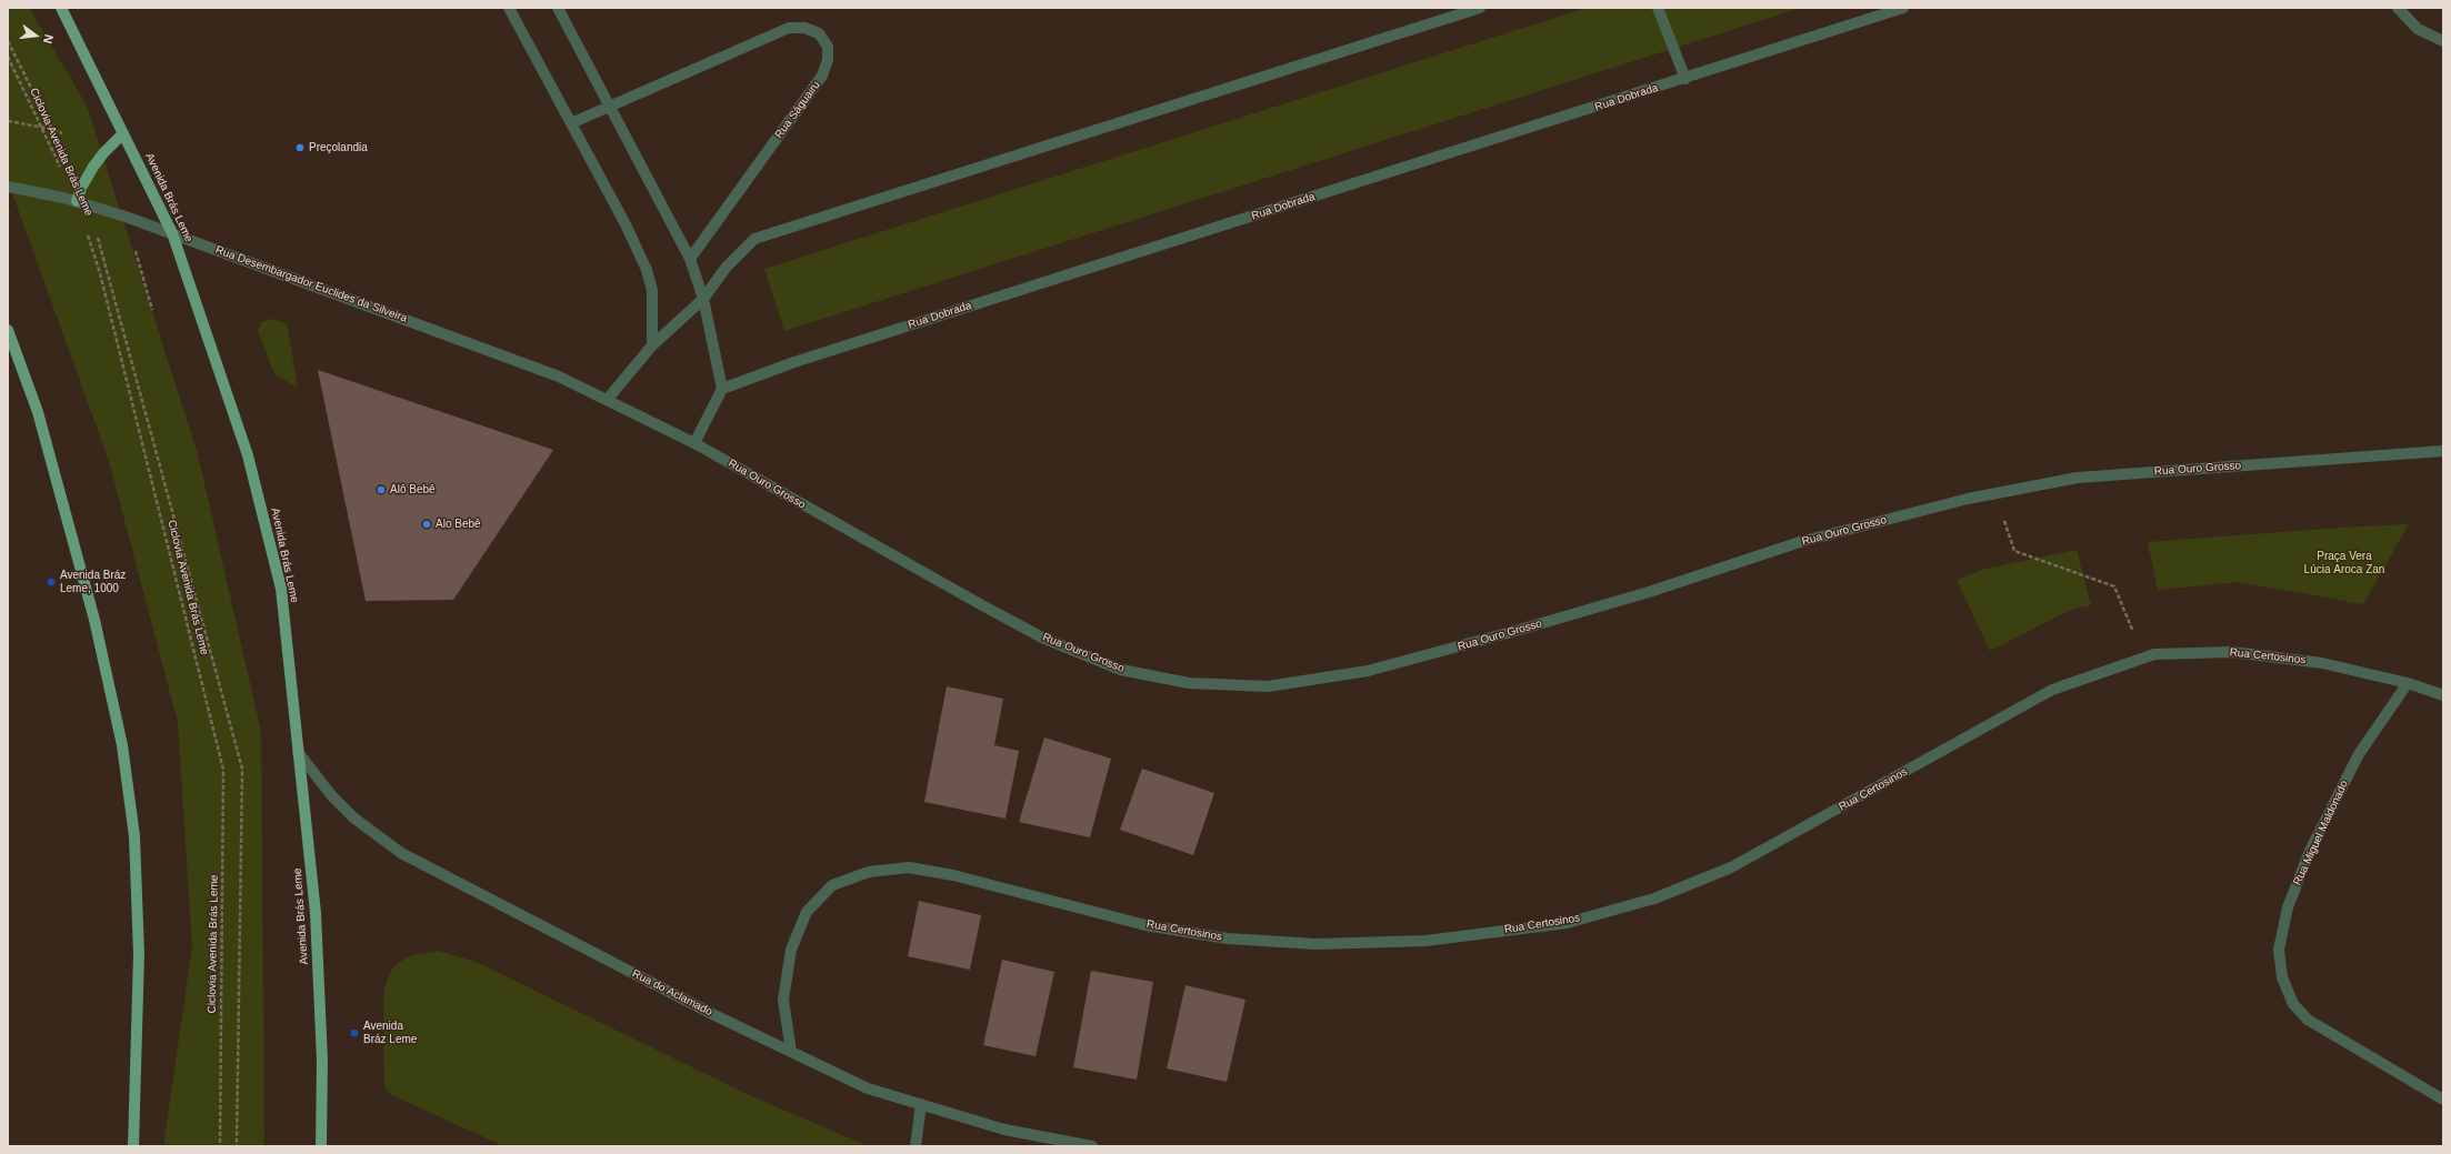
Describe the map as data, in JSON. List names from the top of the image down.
{
  "streets": {
    "main road": ["Avenida Brás Leme"],
    "street": [
      "Rua Dobrada",
      "Rua Ságuairu",
      "Rua Desembargador Euclides da Silveira",
      "Rua Ouro Grosso",
      "Rua Certosinos",
      "Rua Miguel Maldonado",
      "Rua do Aclamado"
    ],
    "path": ["Ciclovia Avenida Brás Leme"]
  },
  "crossings": [
    ["Ciclovia Avenida Brás Leme", "Rua Desembargador Euclides da Silveira"],
    ["Avenida Brás Leme", "Rua Desembargador Euclides da Silveira"],
    ["Avenida Brás Leme", "Rua do Aclamado"],
    ["Rua Desembargador Euclides da Silveira", "Rua Ouro Grosso"],
    ["Rua Certosinos", "Rua Miguel Maldonado"],
    ["Rua Certosinos", "Rua do Aclamado"]
  ],
  "parks": ["Praça Vera Lúcia Aroca Zan"],
  "places": [
    "Preçolandia",
    "Alô Bebê",
    "Alo Bebê",
    "Avenida Bráz Leme, 1000",
    "Avenida Bráz Leme"
  ],
  "north": "right"
}
